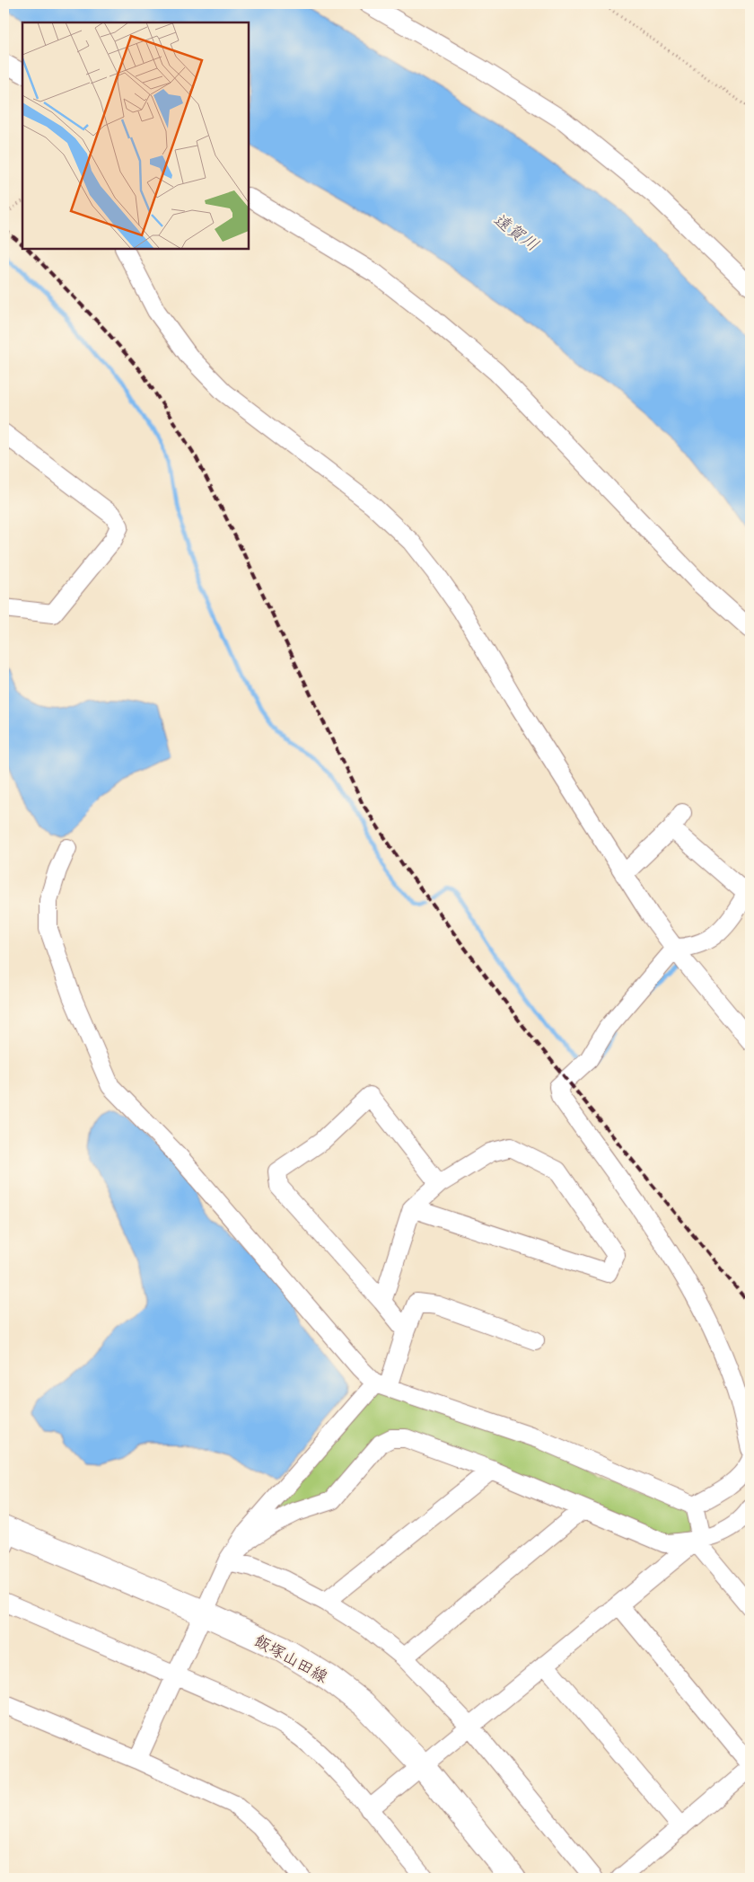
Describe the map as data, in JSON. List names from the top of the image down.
{
  "streets": {
    "main road": ["飯塚山田線"]
  },
  "water": ["遠賀川"]
}
